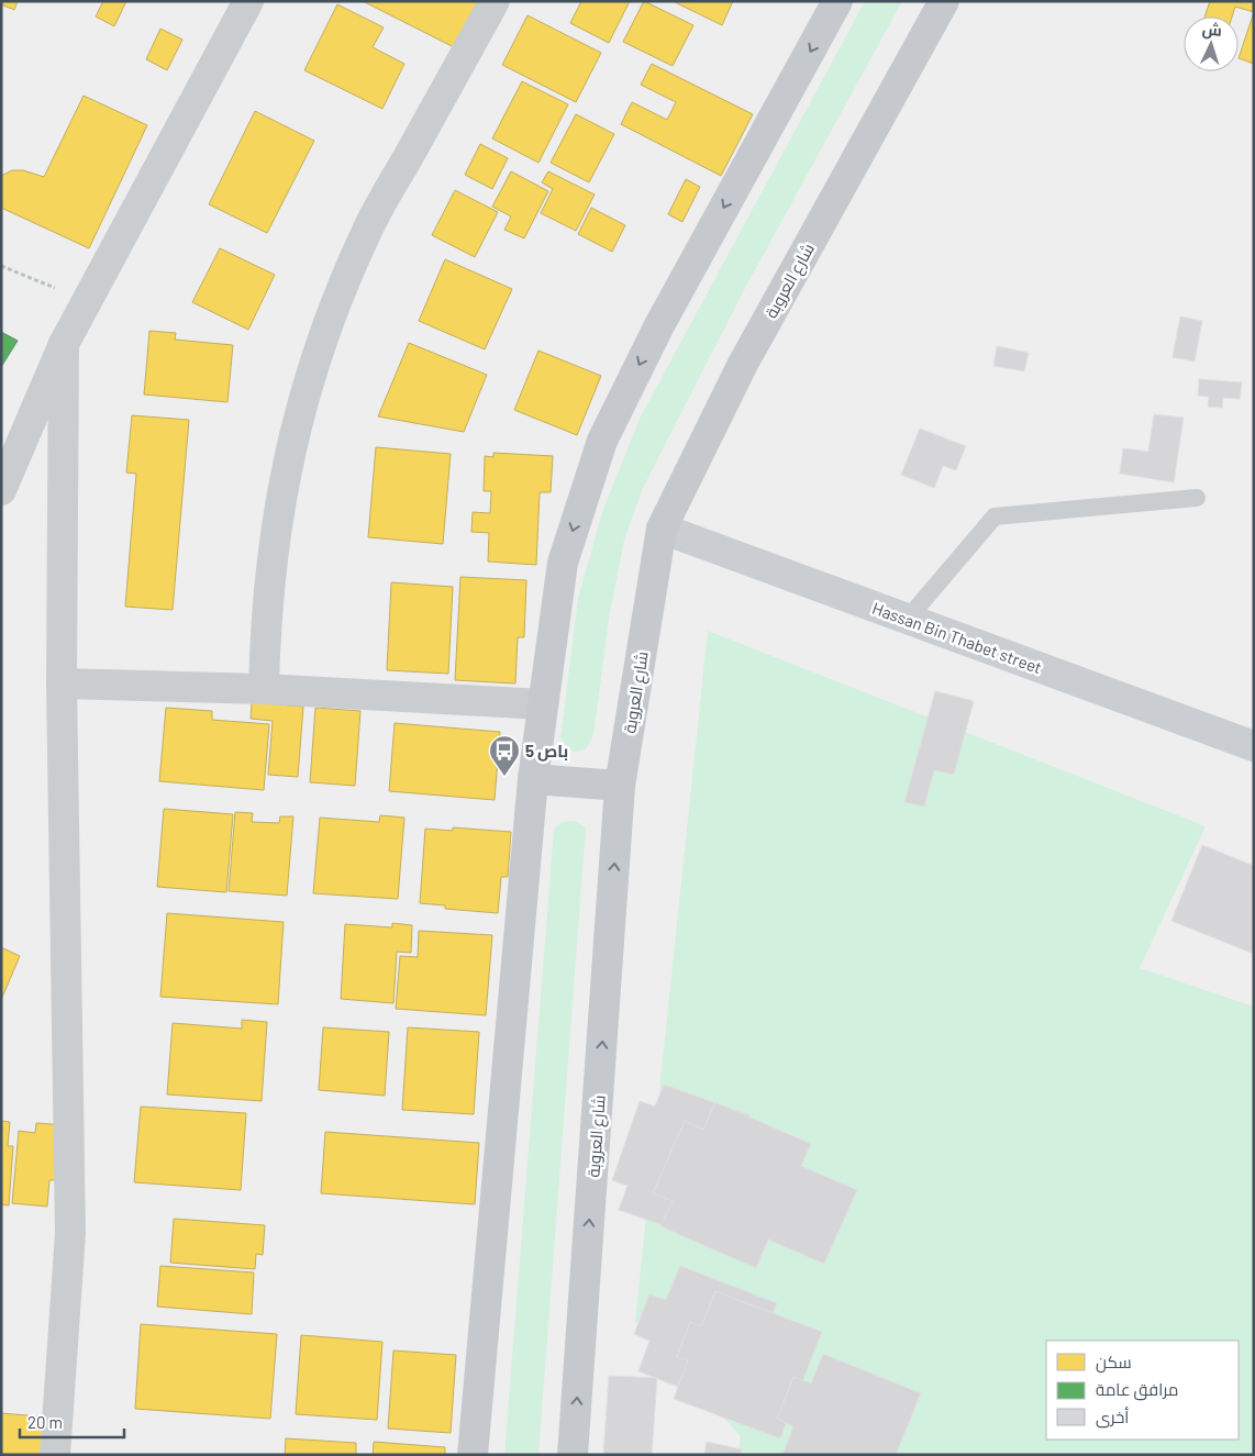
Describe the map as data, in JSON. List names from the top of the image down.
{
  "streets": {
    "main road": ["شارع العروبة"],
    "street": ["Hassan Bin Thabet street"]
  },
  "crossings": [
    ["شارع العروبة", "Hassan Bin Thabet street"]
  ],
  "places": {
    "bus stop": ["باص 5"]
  },
  "legend": ["سكن", "مرافق عامة", "أخرى"],
  "scale_bar": "20 m",
  "north": "top"
}
